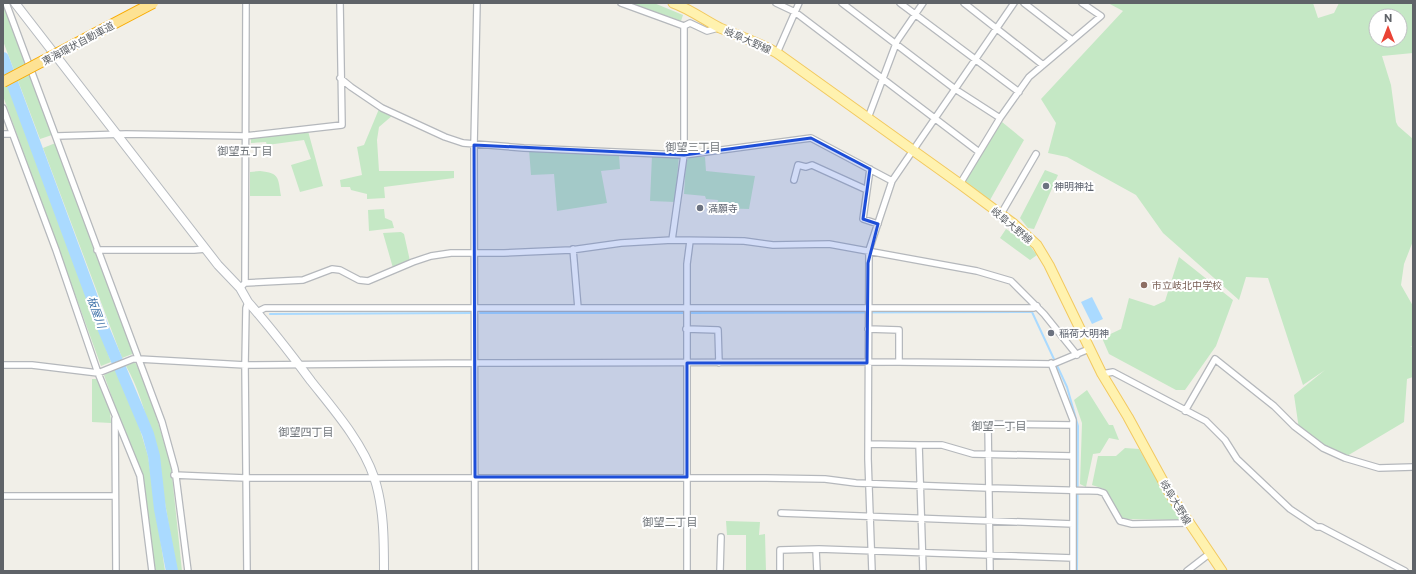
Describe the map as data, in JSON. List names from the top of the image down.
{
  "streets": {
    "highway": ["東海環状自動車道"],
    "main road": ["岐阜大野線"]
  },
  "districts": [
    "御望三丁目",
    "御望五丁目",
    "御望一丁目",
    "御望四丁目",
    "御望二丁目"
  ],
  "water": ["板屋川"],
  "places": [
    "神明神社",
    "満願寺",
    "市立岐北中学校",
    "稲荷大明神"
  ],
  "north": "top"
}
